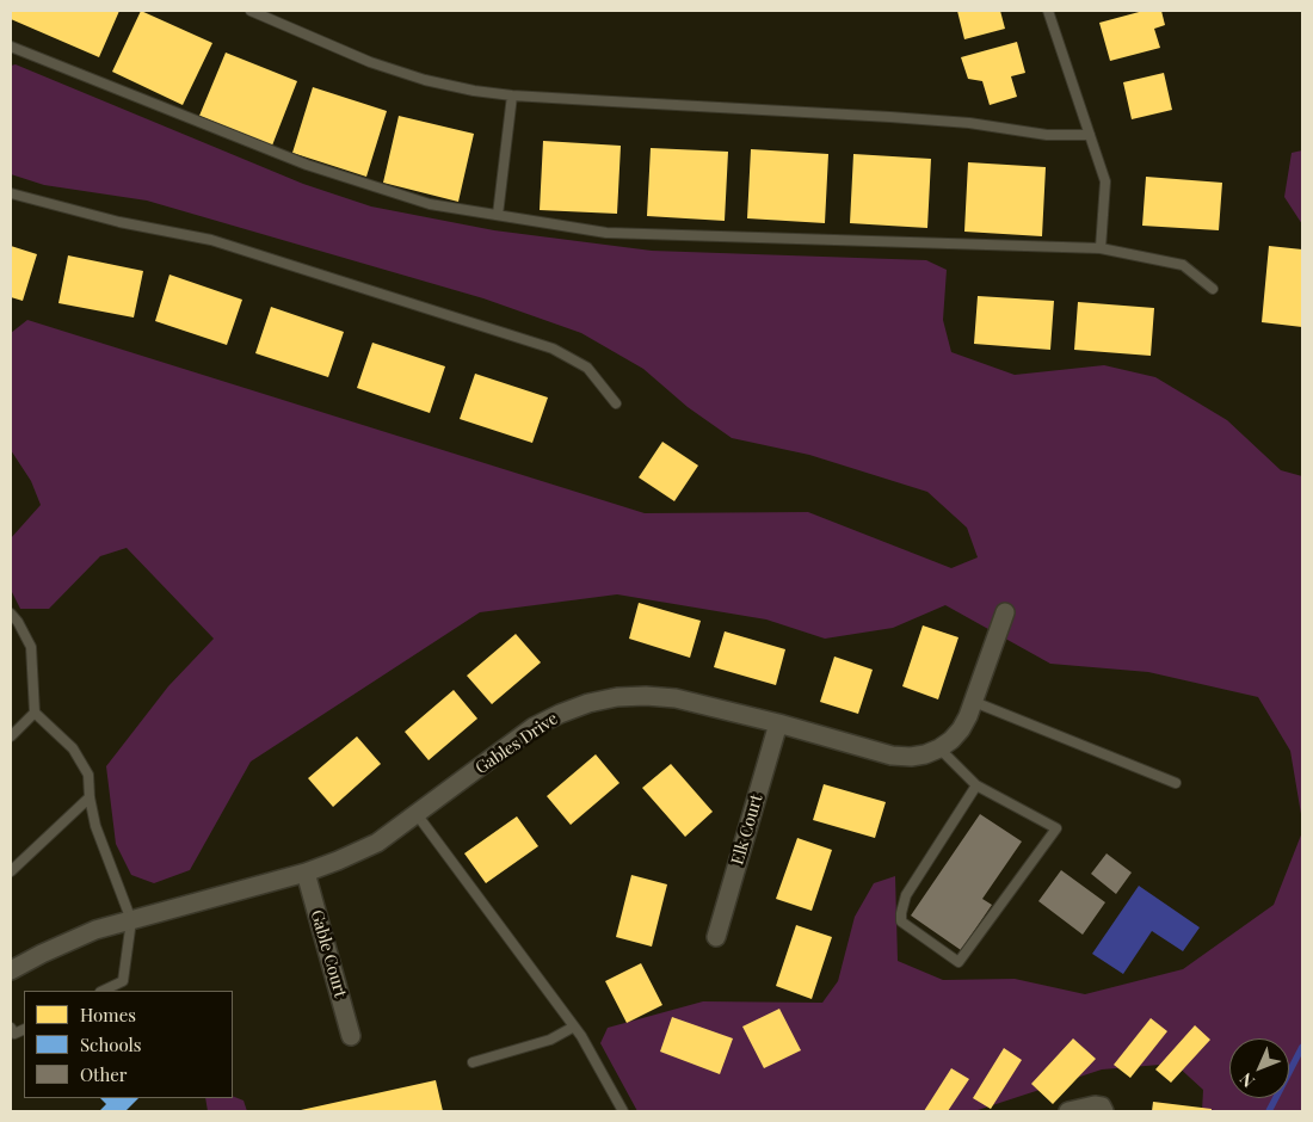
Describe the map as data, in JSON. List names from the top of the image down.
{
  "streets": {
    "street": ["Gables Drive", "Elk Court", "Gable Court"]
  },
  "crossings": [
    ["Gables Drive", "Elk Court"],
    ["Gables Drive", "Gable Court"]
  ],
  "legend": ["Homes", "Schools", "Other"],
  "north": "bottom left"
}
